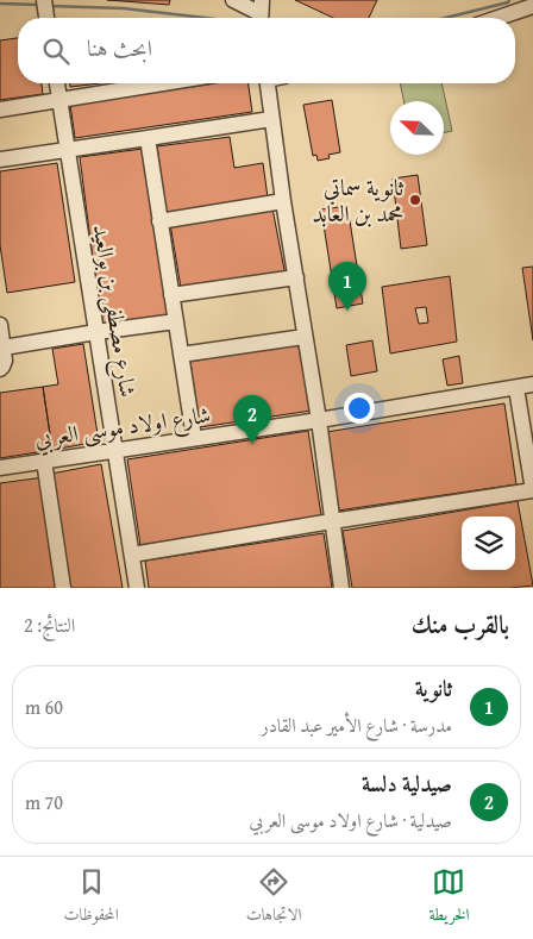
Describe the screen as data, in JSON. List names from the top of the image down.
{
  "streets": {
    "street": ["شارع مصطفى بن بوالعيد", "شارع اولاد موسى العربي"]
  },
  "crossings": [
    ["شارع مصطفى بن بوالعيد", "شارع اولاد موسى العربي"]
  ],
  "places": ["ثانوية سماتي محمد بن العابد"],
  "north": "top left",
  "page": {
    "search": "ابحث هنا",
    "pins": ["1", "2"],
    "heading": ["بالقرب منك", "النتائج: 2"],
    "list": [
      {
        "mark": "1",
        "name": "ثانوية",
        "note": "مدرسة · شارع الأمير عبد القادر",
        "value": "60 m"
      },
      {
        "mark": "2",
        "name": "صيدلية دلسة",
        "note": "صيدلية · شارع اولاد موسى العربي",
        "value": "70 m"
      }
    ],
    "nav": ["الخريطة", "الاتجاهات", "المحفوظات"]
  }
}
